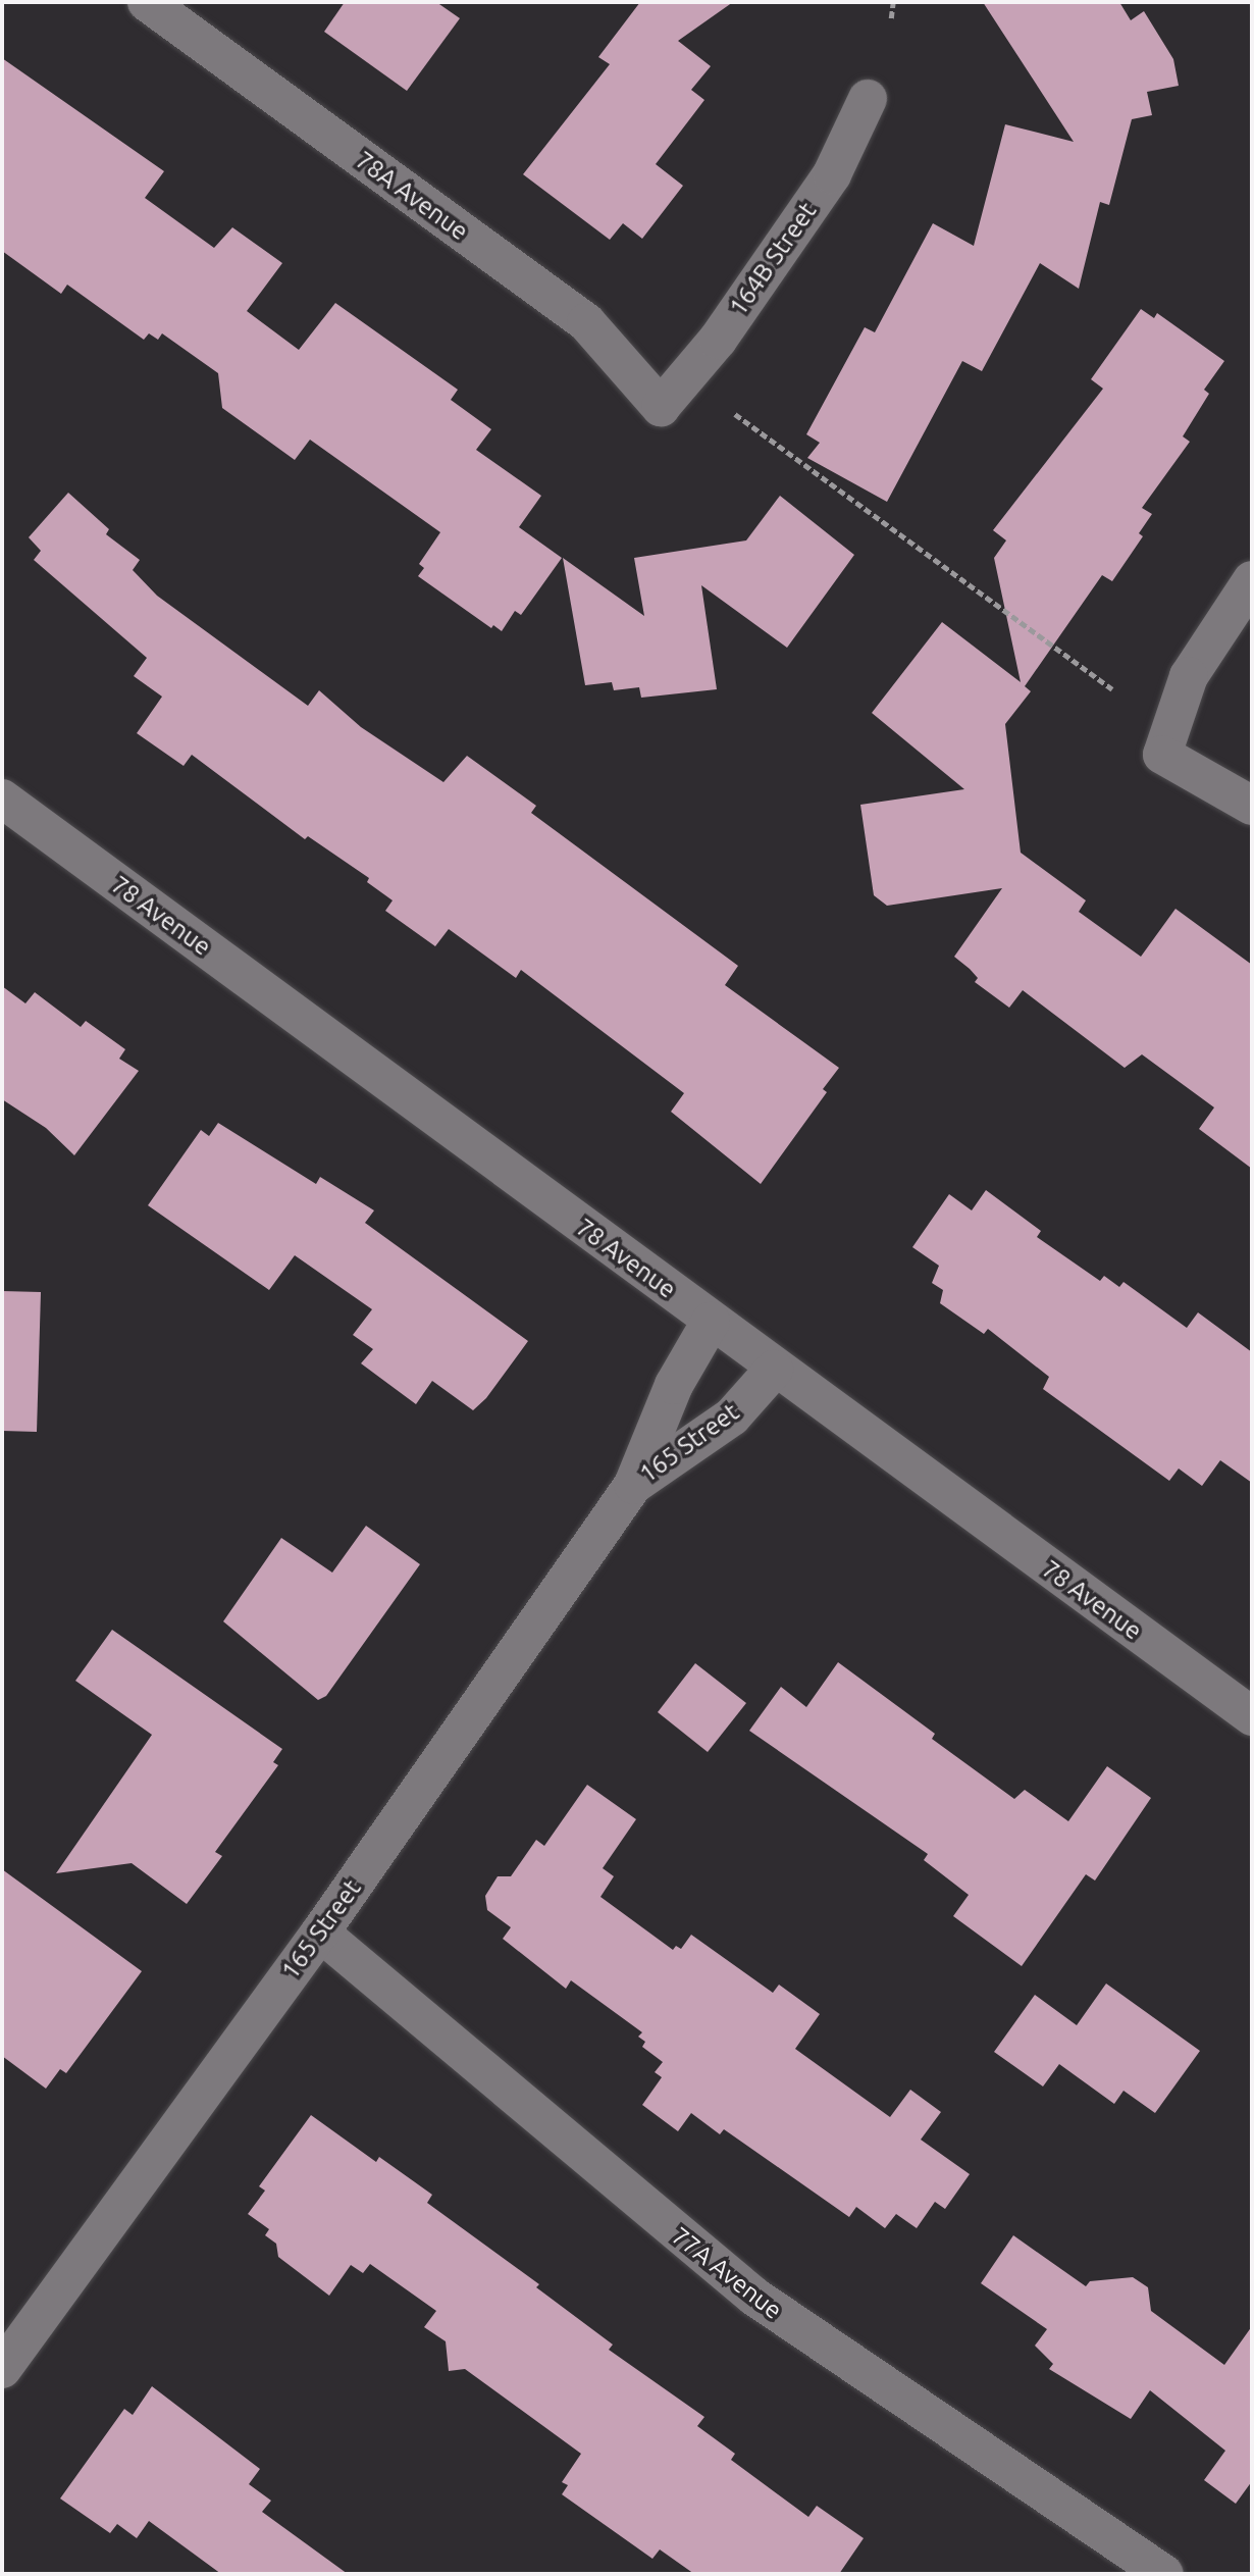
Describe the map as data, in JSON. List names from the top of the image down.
{
  "streets": {
    "street": [
      "78A Avenue",
      "164B Street",
      "78 Avenue",
      "165 Street",
      "77A Avenue"
    ]
  },
  "crossings": [
    ["78A Avenue", "164B Street"],
    ["78 Avenue", "165 Street"],
    ["165 Street", "77A Avenue"]
  ]
}
